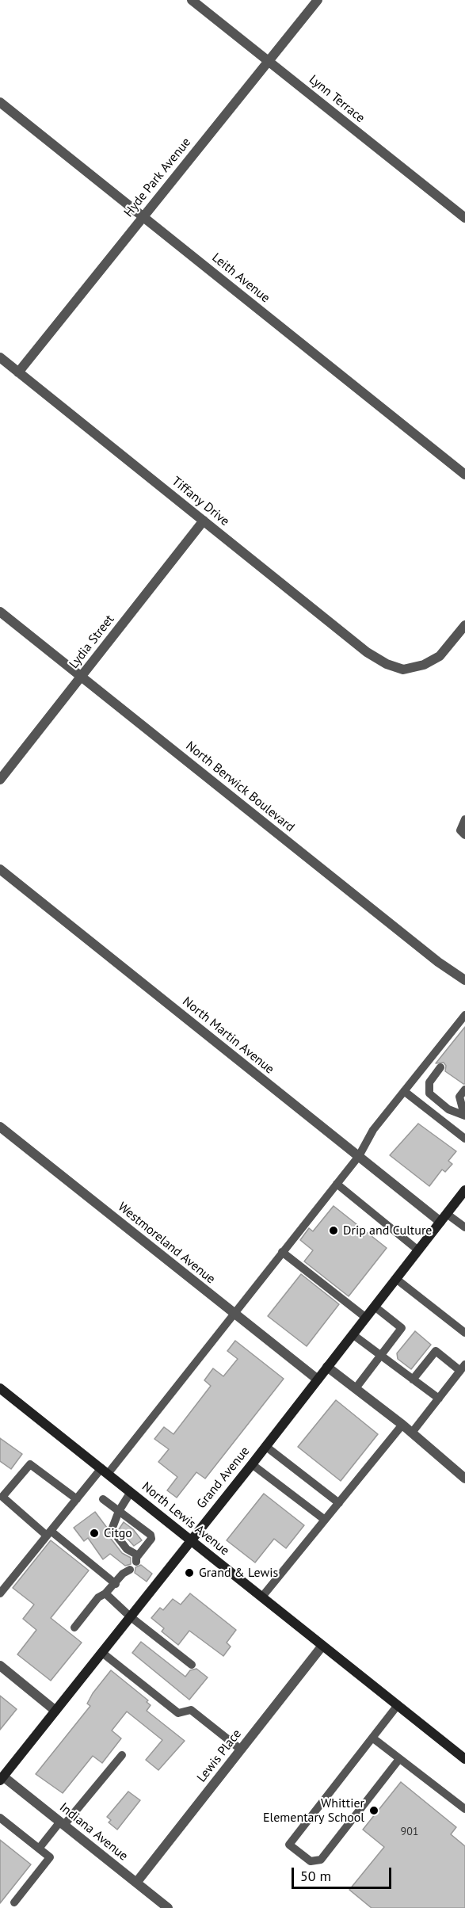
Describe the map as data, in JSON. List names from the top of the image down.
{
  "streets": {
    "main road": ["Grand Avenue", "North Lewis Avenue"],
    "street": [
      "Lynn Terrace",
      "Hyde Park Avenue",
      "Leith Avenue",
      "Tiffany Drive",
      "Lydia Street",
      "North Berwick Boulevard",
      "North Martin Avenue",
      "Westmoreland Avenue",
      "Lewis Place",
      "Indiana Avenue"
    ]
  },
  "crossings": [
    ["Lynn Terrace", "Hyde Park Avenue"],
    ["Hyde Park Avenue", "Leith Avenue"],
    ["Hyde Park Avenue", "Tiffany Drive"],
    ["Tiffany Drive", "Lydia Street"],
    ["Lydia Street", "North Berwick Boulevard"],
    ["North Martin Avenue", "Grand Avenue"],
    ["Westmoreland Avenue", "Grand Avenue"],
    ["Grand Avenue", "North Lewis Avenue"],
    ["Grand Avenue", "Indiana Avenue"],
    ["North Lewis Avenue", "Lewis Place"],
    ["Lewis Place", "Indiana Avenue"]
  ],
  "places": [
    "Drip and Culture",
    "Citgo",
    "Grand & Lewis",
    "Whittier Elementary School"
  ],
  "house_numbers": ["901"],
  "scale_bar": "50 m"
}
